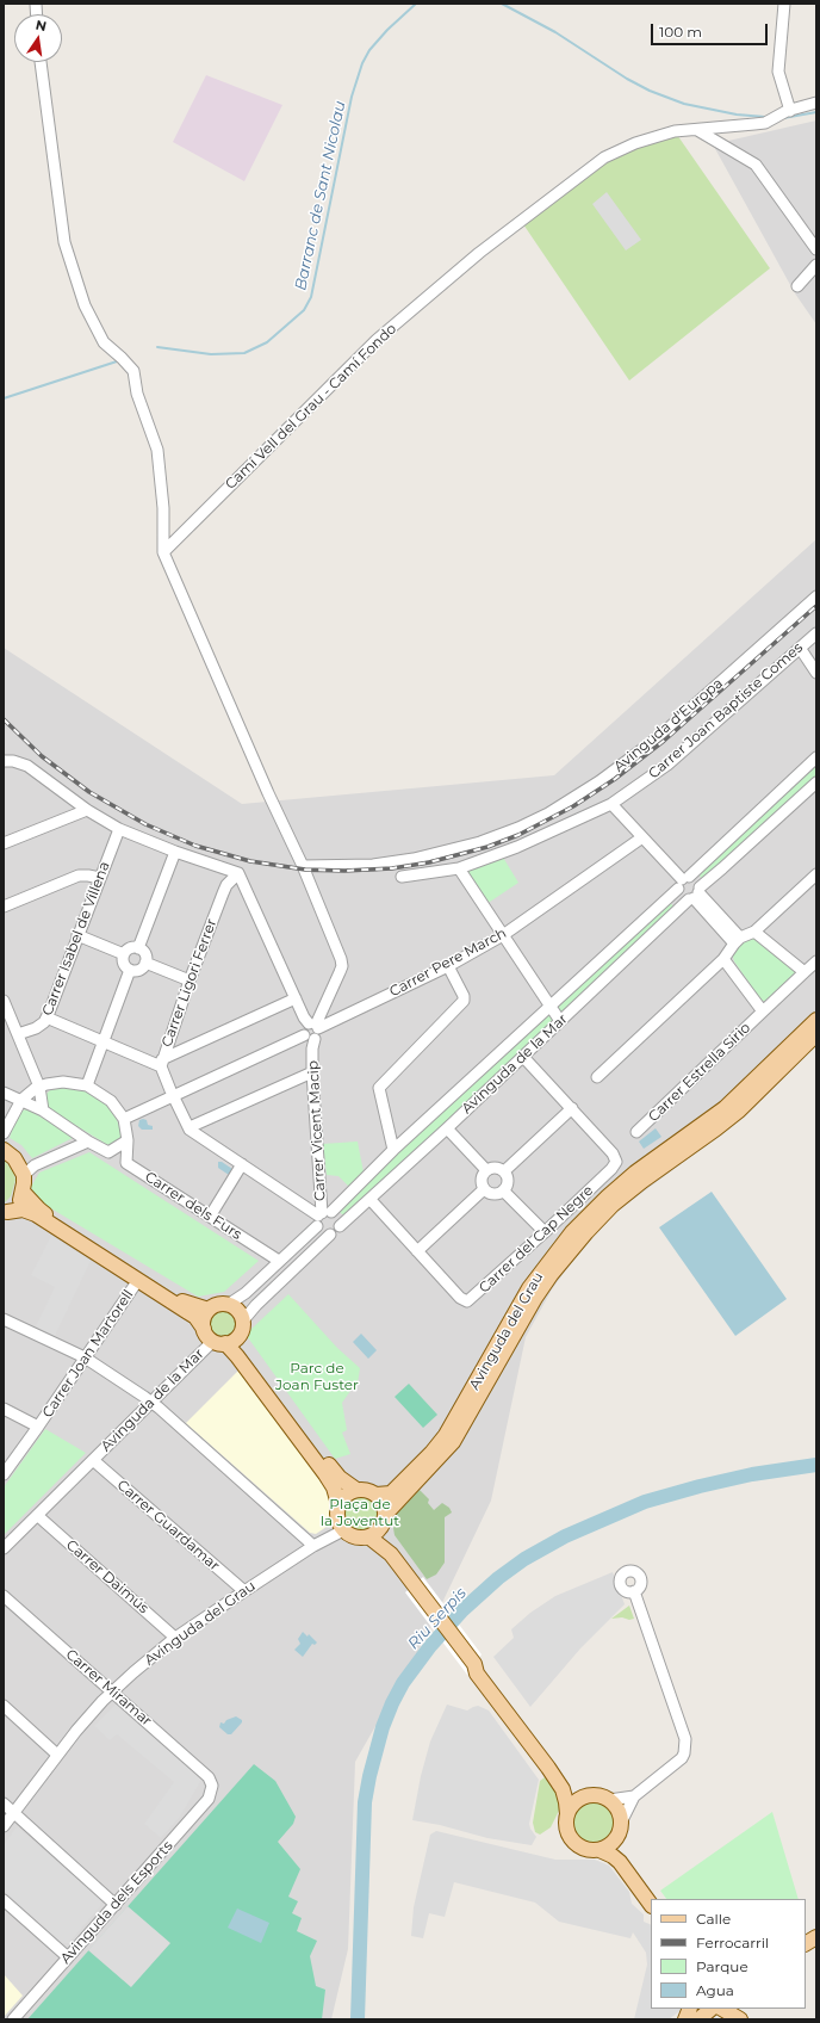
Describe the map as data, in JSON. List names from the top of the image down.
{
  "streets": {
    "main road": ["Avinguda del Grau"],
    "street": [
      "Camí Vell del Grau - Camí Fondo",
      "Carrer Joan Baptiste Comes",
      "Avinguda d'Europa",
      "Carrer Isabel de Villena",
      "Carrer Pere March",
      "Carrer Ligori Ferrer",
      "Avinguda de la Mar",
      "Carrer Estrella Sirio",
      "Carrer Vicent Macip",
      "Carrer dels Furs",
      "Carrer del Cap Negre",
      "Carrer Joan Martorell",
      "Carrer Guardamar",
      "Carrer Daimús",
      "Carrer Miramar",
      "Avinguda dels Esports"
    ]
  },
  "crossings": [
    ["Carrer Pere March", "Carrer Ligori Ferrer"],
    ["Carrer Pere March", "Carrer Vicent Macip"],
    ["Carrer Ligori Ferrer", "Carrer Vicent Macip"],
    ["Avinguda de la Mar", "Carrer Vicent Macip"],
    ["Avinguda de la Mar", "Carrer dels Furs"],
    ["Avinguda de la Mar", "Carrer Guardamar"],
    ["Avinguda de la Mar", "Carrer Daimús"],
    ["Avinguda del Grau", "Carrer Guardamar"],
    ["Avinguda del Grau", "Carrer Daimús"],
    ["Avinguda del Grau", "Carrer Miramar"],
    ["Carrer Miramar", "Avinguda dels Esports"]
  ],
  "water": ["Barranc de Sant Nicolau", "Riu Serpis"],
  "parks": ["Parc de Joan Fuster", "Plaça de la Joventut"],
  "legend": [
    "Calle",
    "Ferrocarril",
    "Parque",
    "Agua"
  ],
  "scale_bar": "100 m",
  "north": "top"
}
